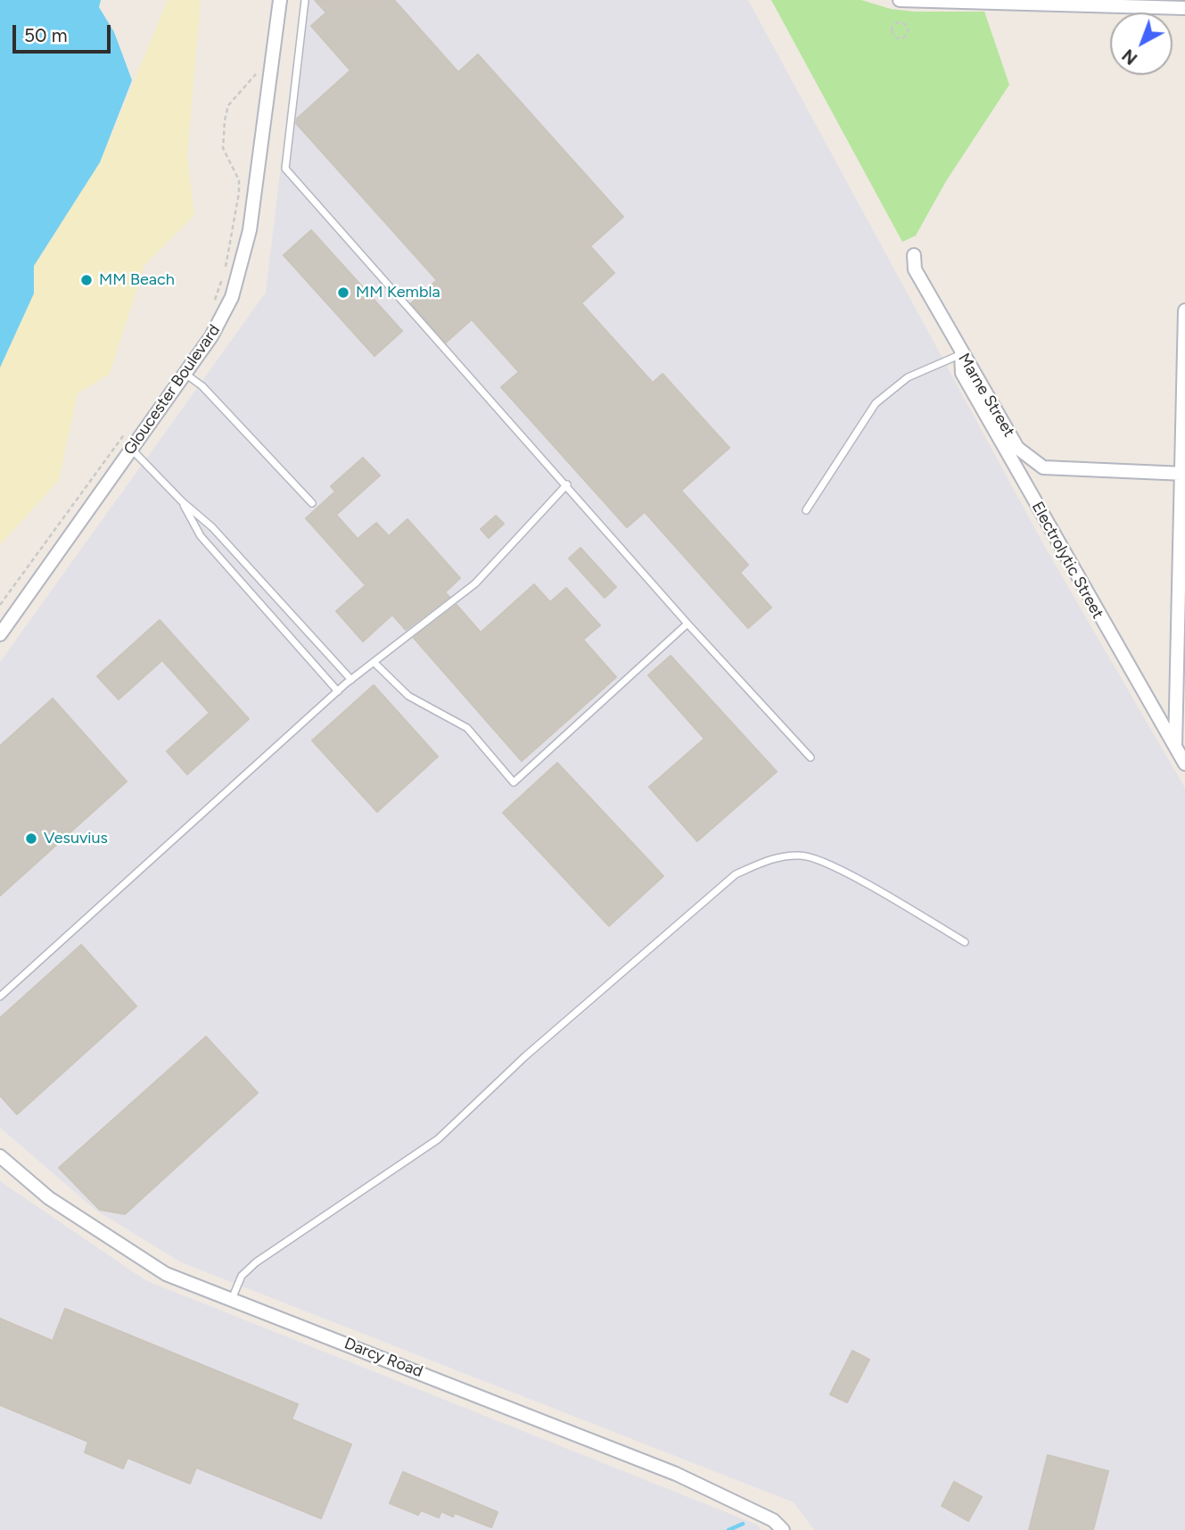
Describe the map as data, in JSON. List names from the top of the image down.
{
  "streets": {
    "street": [
      "Gloucester Boulevard",
      "Marne Street",
      "Electrolytic Street",
      "Darcy Road"
    ]
  },
  "crossings": [
    ["Marne Street", "Electrolytic Street"]
  ],
  "places": ["MM Beach", "MM Kembla", "Vesuvius"],
  "scale_bar": "50 m",
  "north": "bottom left"
}
